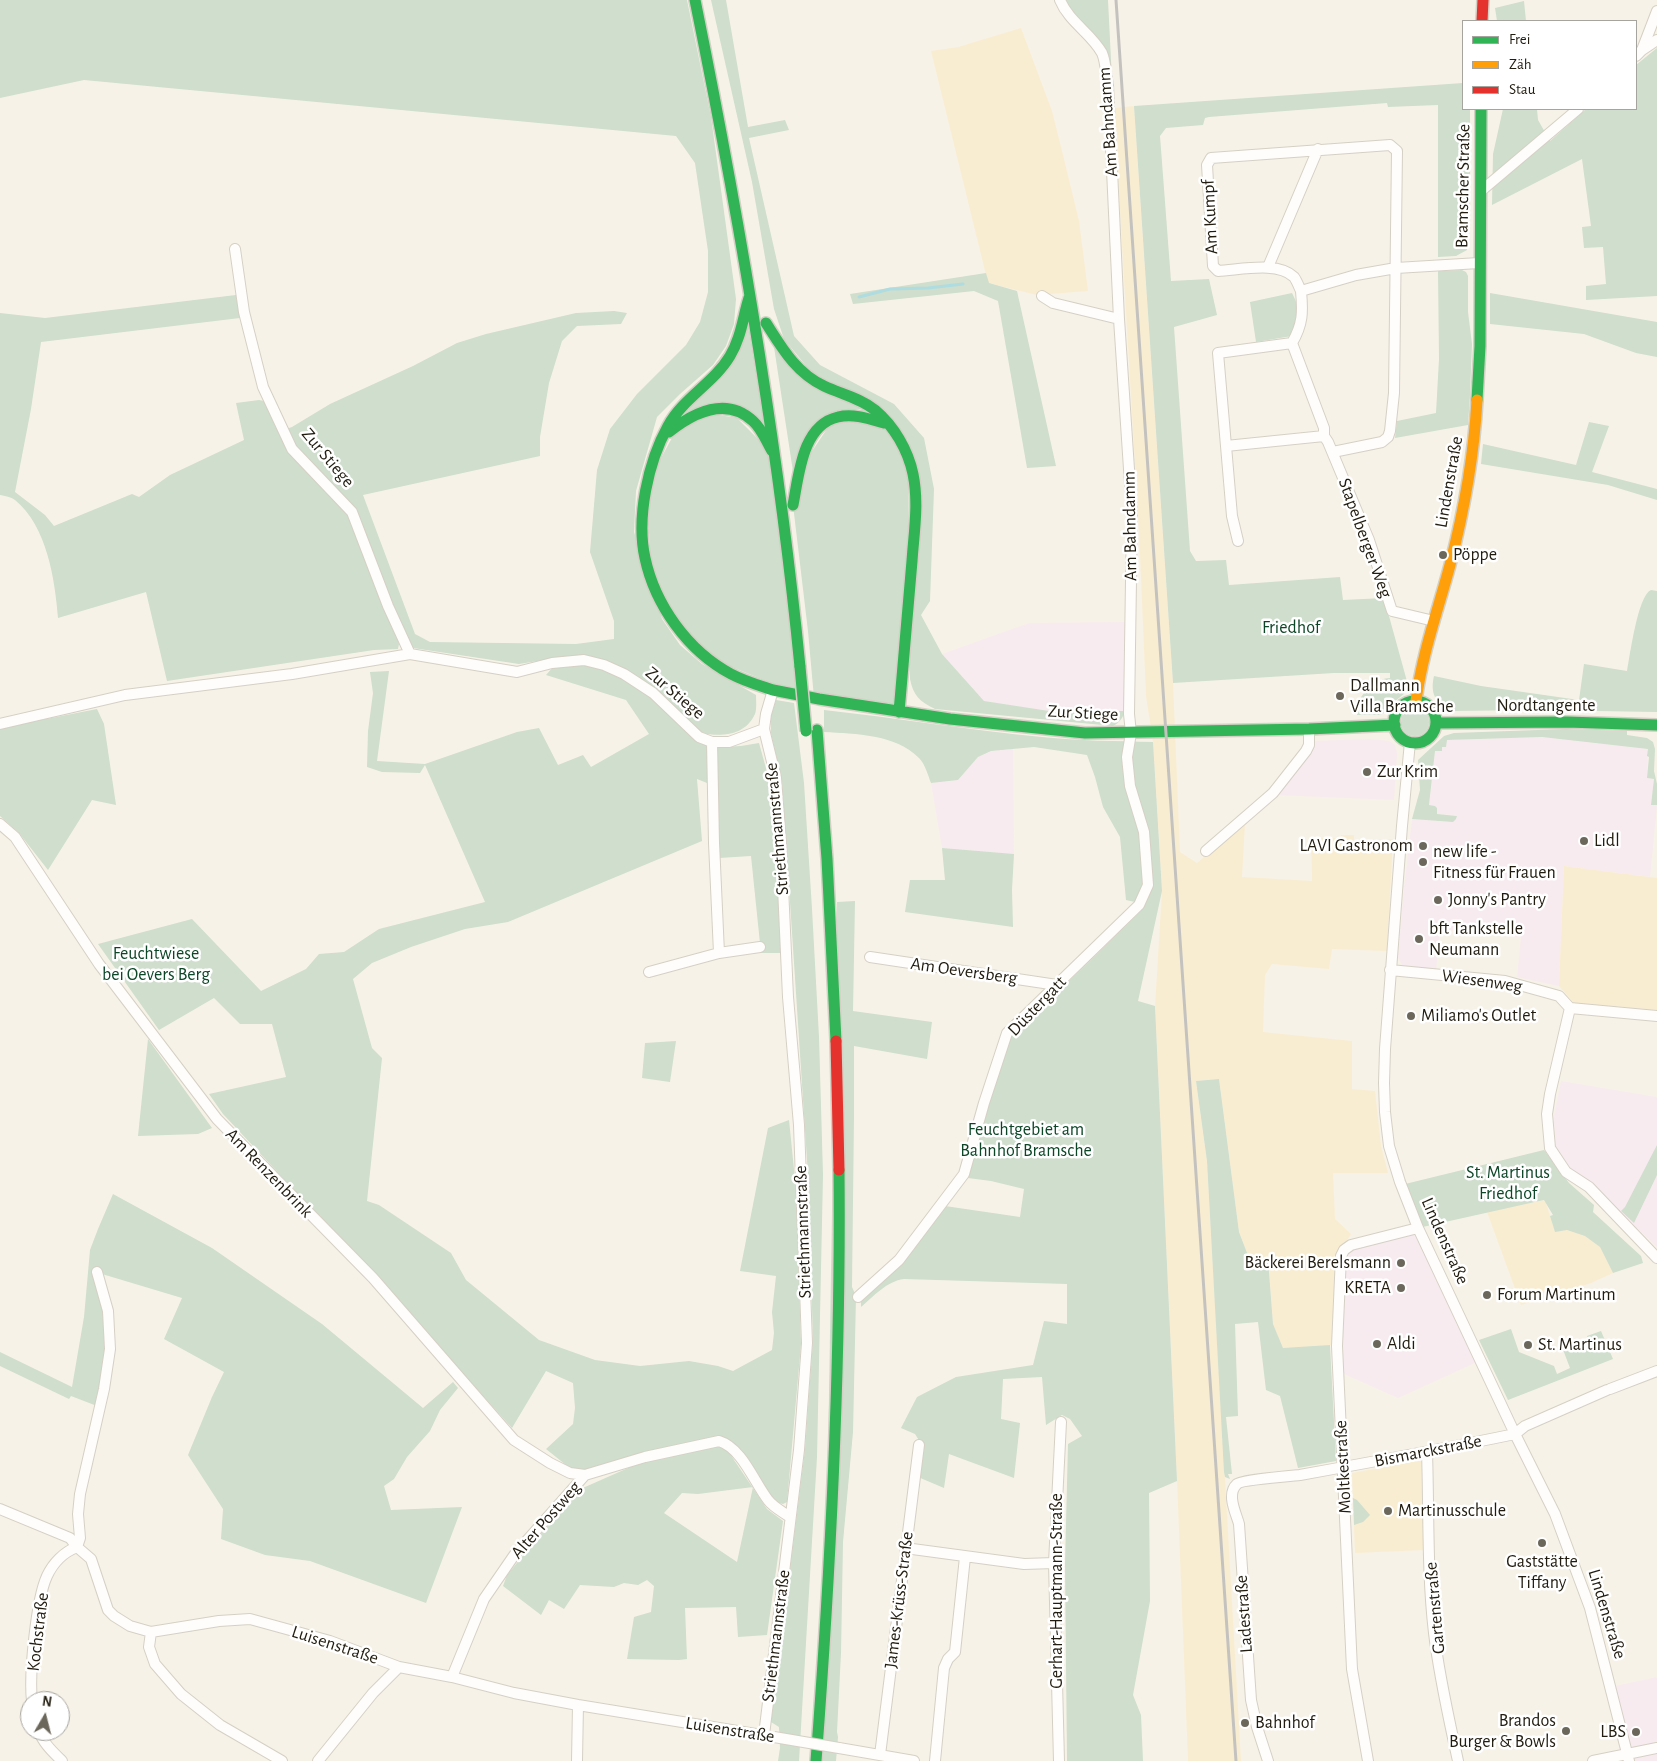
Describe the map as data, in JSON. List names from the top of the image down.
{
  "streets": {
    "main road": [
      "Bramscher Straße",
      "Zur Stiege",
      "Lindenstraße",
      "Nordtangente"
    ],
    "street": [
      "Am Bahndamm",
      "Am Kumpf",
      "Stapelberger Weg",
      "Striethmannstraße",
      "Am Oeversberg",
      "Wiesenweg",
      "Düstergatt",
      "Am Renzenbrink",
      "Bismarckstraße",
      "Moltkestraße",
      "Alter Postweg",
      "Gerhart-Hauptmann-Straße",
      "James-Krüss-Straße",
      "Gartenstraße",
      "Ladestraße",
      "Kochstraße",
      "Luisenstraße"
    ]
  },
  "crossings": [
    ["Am Bahndamm", "Zur Stiege"],
    ["Am Bahndamm", "Düstergatt"],
    ["Bramscher Straße", "Lindenstraße"],
    ["Am Kumpf", "Stapelberger Weg"],
    ["Zur Stiege", "Lindenstraße"],
    ["Zur Stiege", "Nordtangente"],
    ["Zur Stiege", "Striethmannstraße"],
    ["Zur Stiege", "Düstergatt"],
    ["Lindenstraße", "Stapelberger Weg"],
    ["Lindenstraße", "Nordtangente"],
    ["Lindenstraße", "Wiesenweg"],
    ["Lindenstraße", "Bismarckstraße"],
    ["Lindenstraße", "Moltkestraße"],
    ["Striethmannstraße", "Alter Postweg"],
    ["Striethmannstraße", "Luisenstraße"],
    ["Am Oeversberg", "Düstergatt"],
    ["Am Renzenbrink", "Alter Postweg"],
    ["Bismarckstraße", "Moltkestraße"],
    ["Bismarckstraße", "Gartenstraße"],
    ["Bismarckstraße", "Ladestraße"],
    ["Alter Postweg", "Luisenstraße"],
    ["James-Krüss-Straße", "Luisenstraße"],
    ["Kochstraße", "Luisenstraße"]
  ],
  "parks": [
    "Friedhof",
    "Feuchtwiese bei Oevers Berg",
    "Feuchtgebiet am Bahnhof Bramsche",
    "St. Martinus Friedhof"
  ],
  "places": [
    "Pöppe",
    "Dallmann Villa Bramsche",
    "Zur Krim",
    "Lidl",
    "LAVI Gastronom",
    "new life - Fitness für Frauen",
    "Jonny's Pantry",
    "bft Tankstelle Neumann",
    "Miliamo's Outlet",
    "Bäckerei Berelsmann",
    "KRETA",
    "Forum Martinum",
    "Aldi",
    "St. Martinus",
    "Martinusschule",
    "Gaststätte Tiffany",
    "Bahnhof",
    "Brandos Burger & Bowls",
    "LBS"
  ],
  "legend": ["Frei", "Zäh", "Stau"],
  "north": "top"
}
